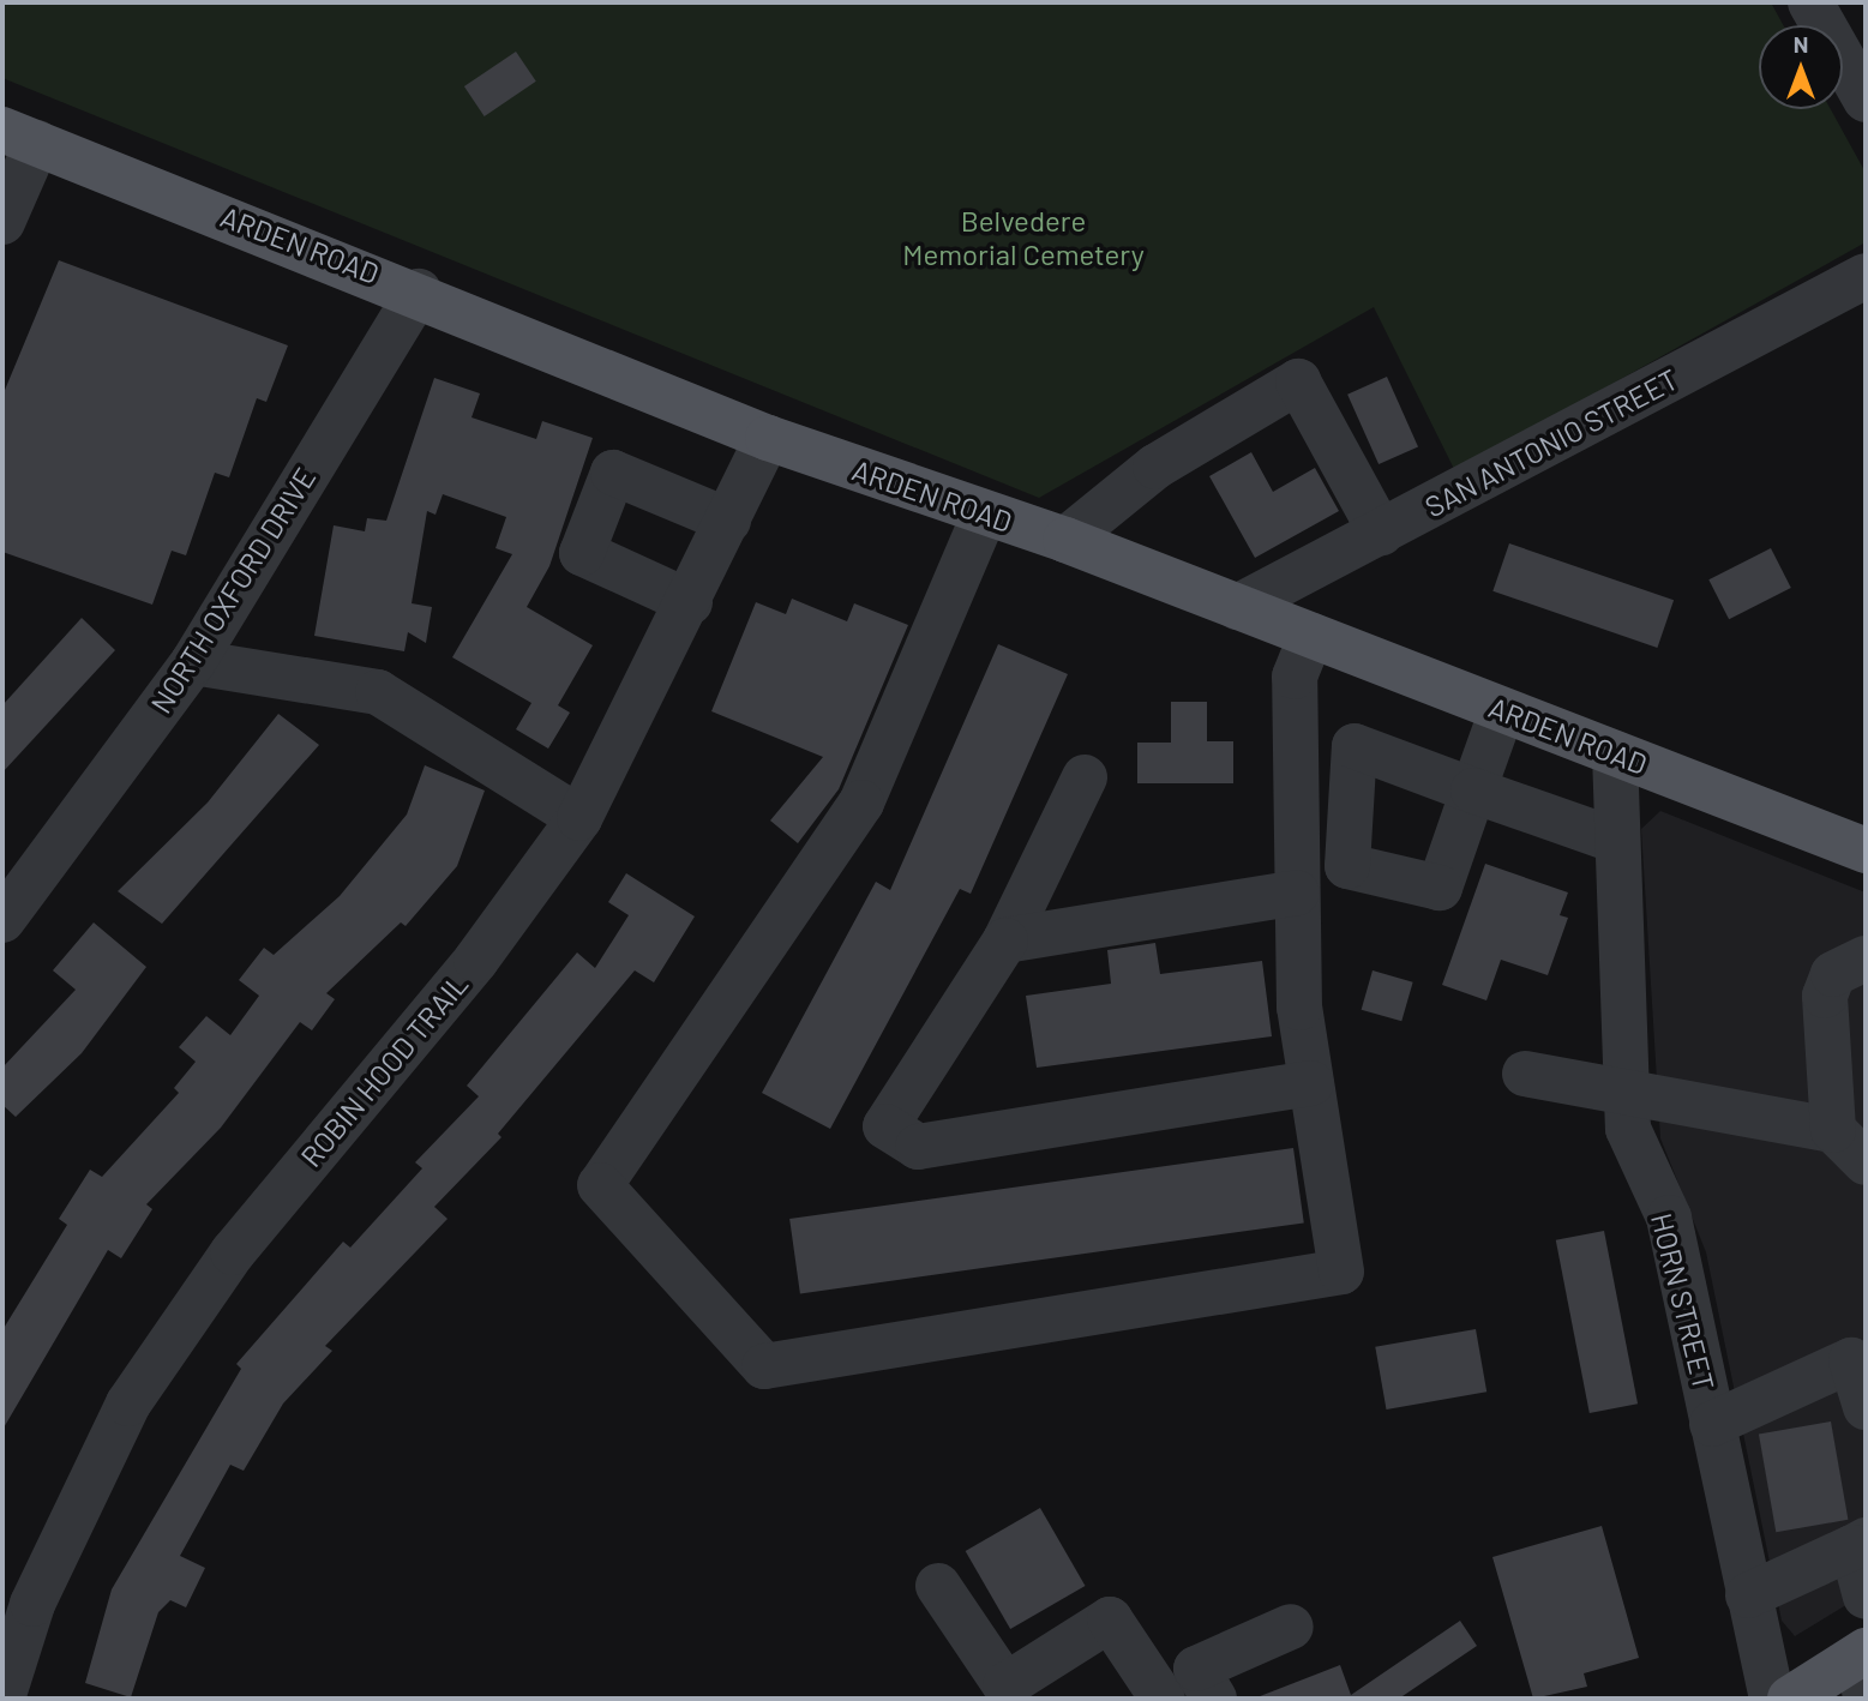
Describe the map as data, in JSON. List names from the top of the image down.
{
  "streets": {
    "main road": ["ARDEN ROAD"],
    "street": [
      "SAN ANTONIO STREET",
      "NORTH OXFORD DRIVE",
      "ROBIN HOOD TRAIL",
      "HORN STREET"
    ]
  },
  "crossings": [
    ["ARDEN ROAD", "SAN ANTONIO STREET"],
    ["ARDEN ROAD", "NORTH OXFORD DRIVE"],
    ["ARDEN ROAD", "ROBIN HOOD TRAIL"],
    ["ARDEN ROAD", "HORN STREET"]
  ],
  "parks": ["Belvedere Memorial Cemetery"],
  "north": "top"
}
